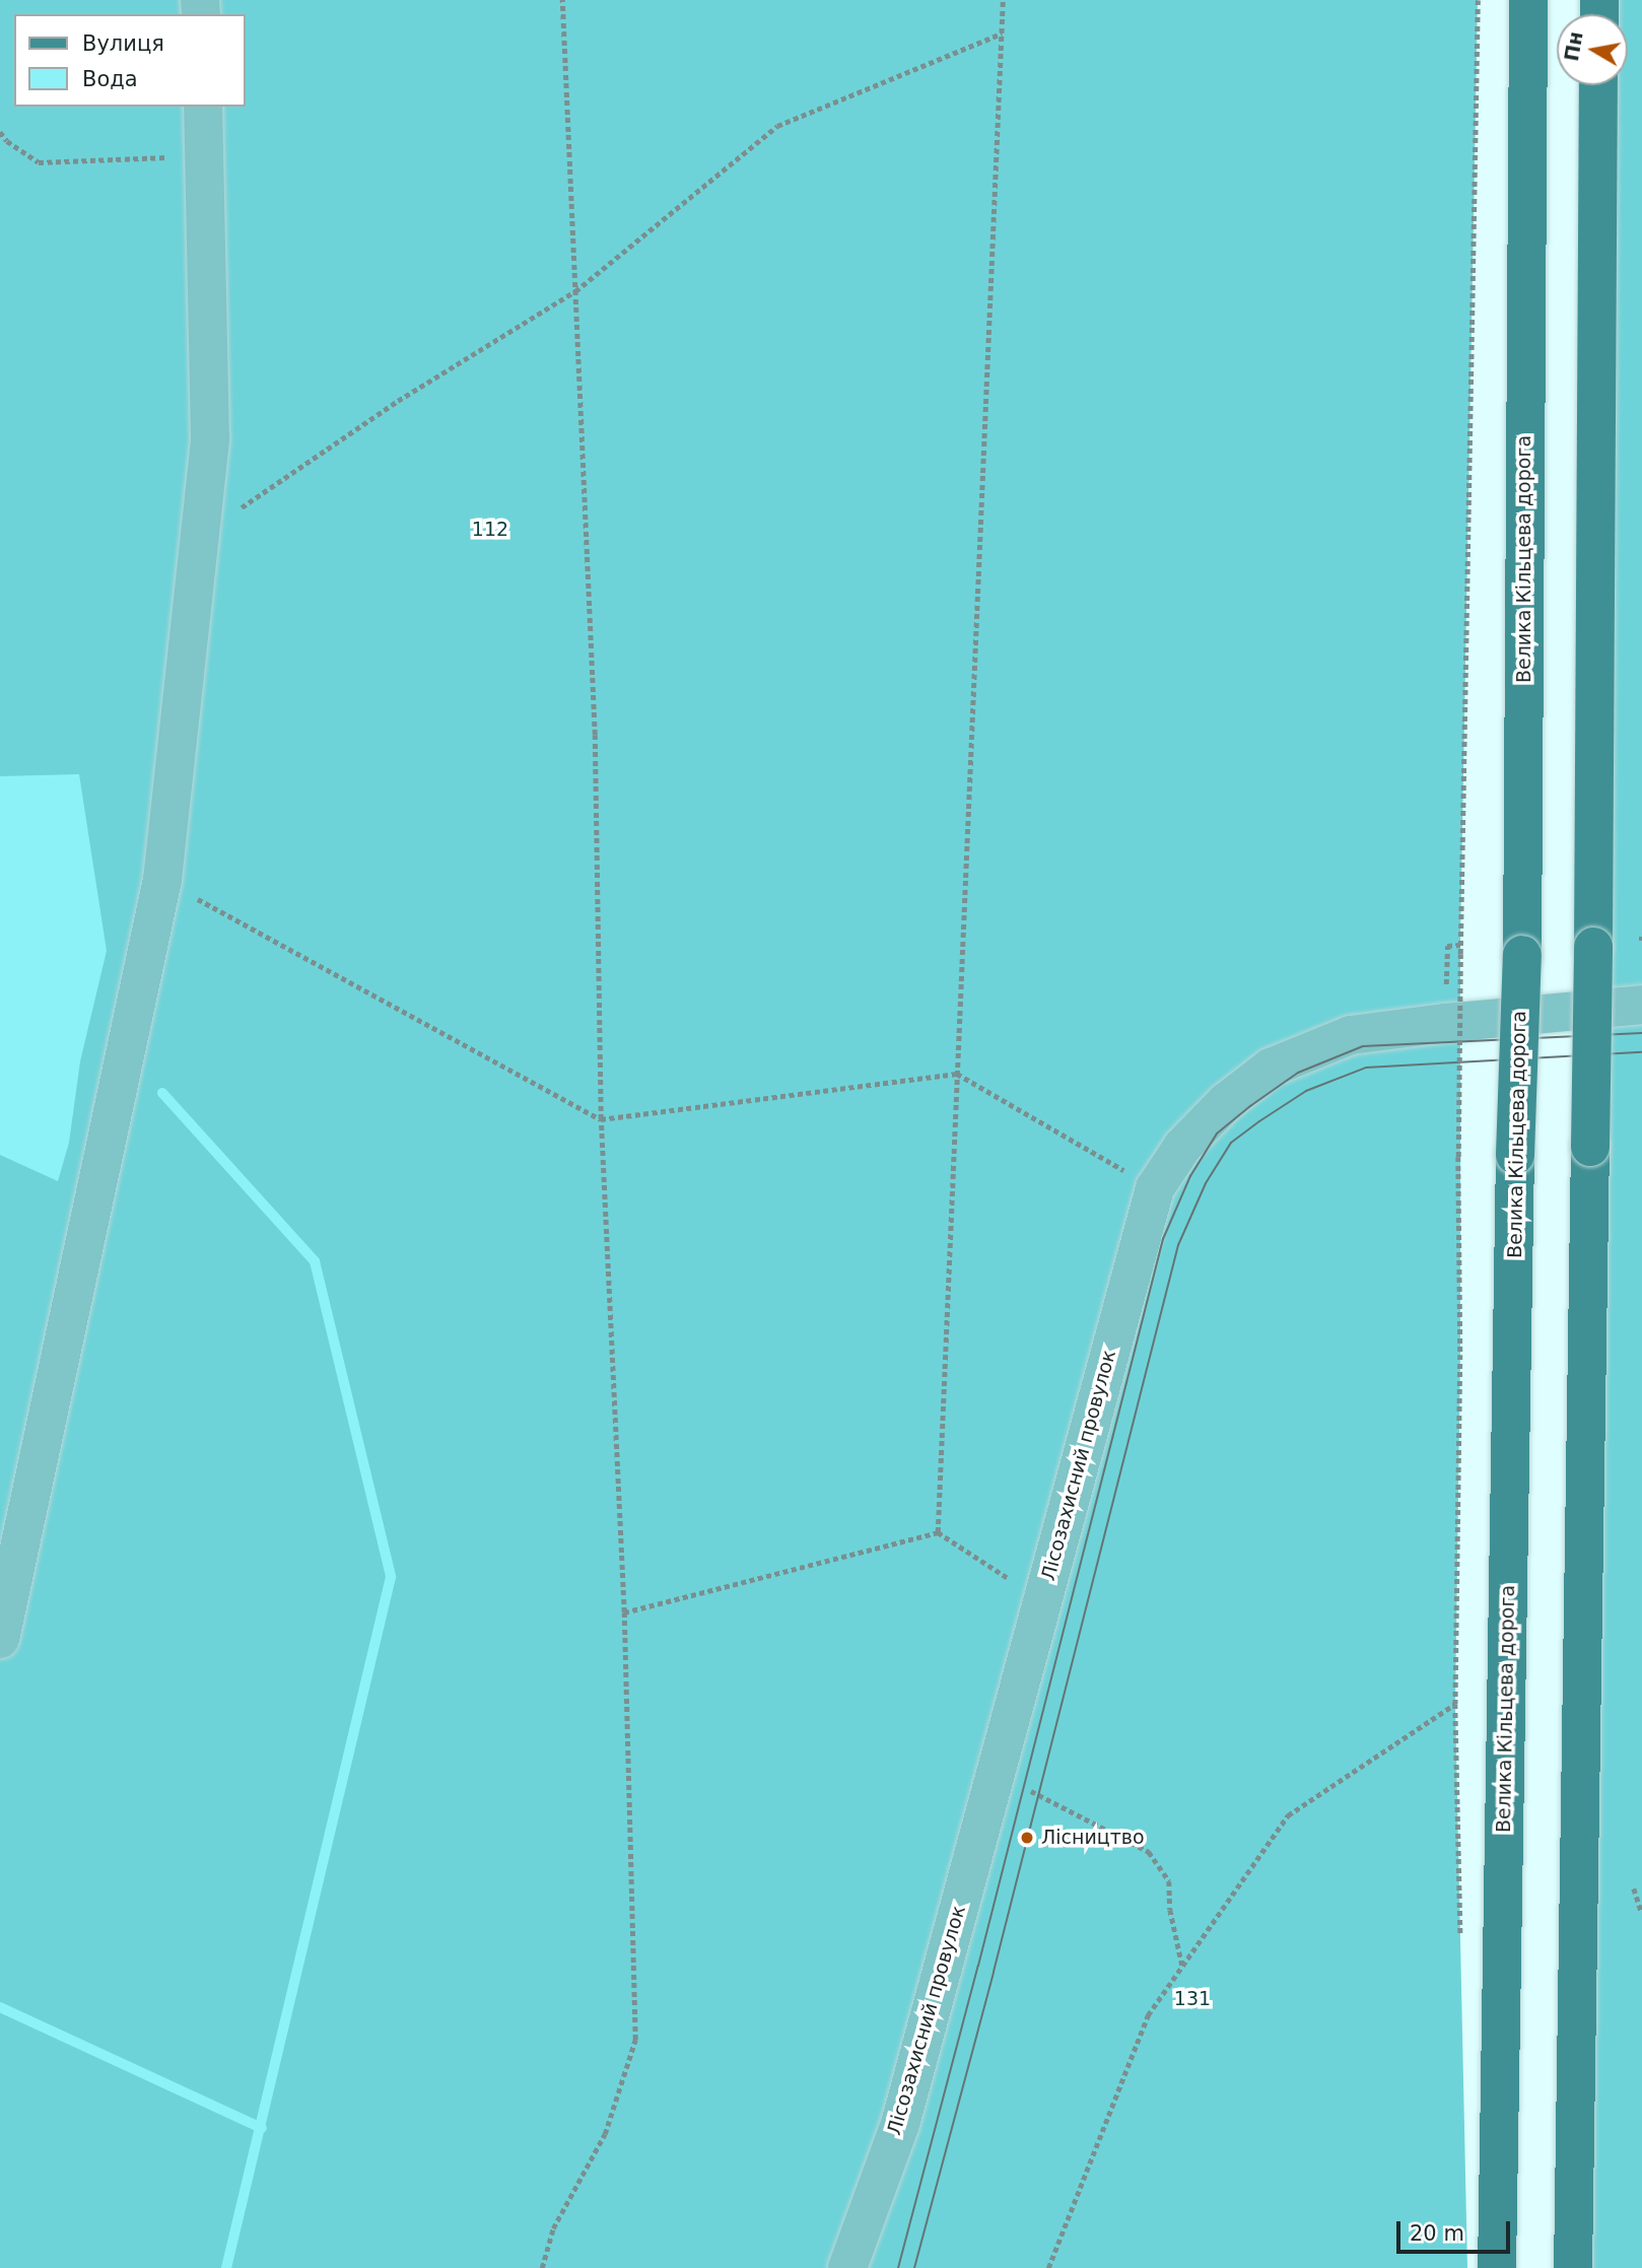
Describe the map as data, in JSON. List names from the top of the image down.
{
  "streets": {
    "main road": ["Велика Кільцева дорога"],
    "street": ["Лісозахисний провулок"]
  },
  "parks": ["112", "131"],
  "places": ["Лісництво"],
  "legend": ["Вулиця", "Вода"],
  "scale_bar": "20 m",
  "north": "left"
}
